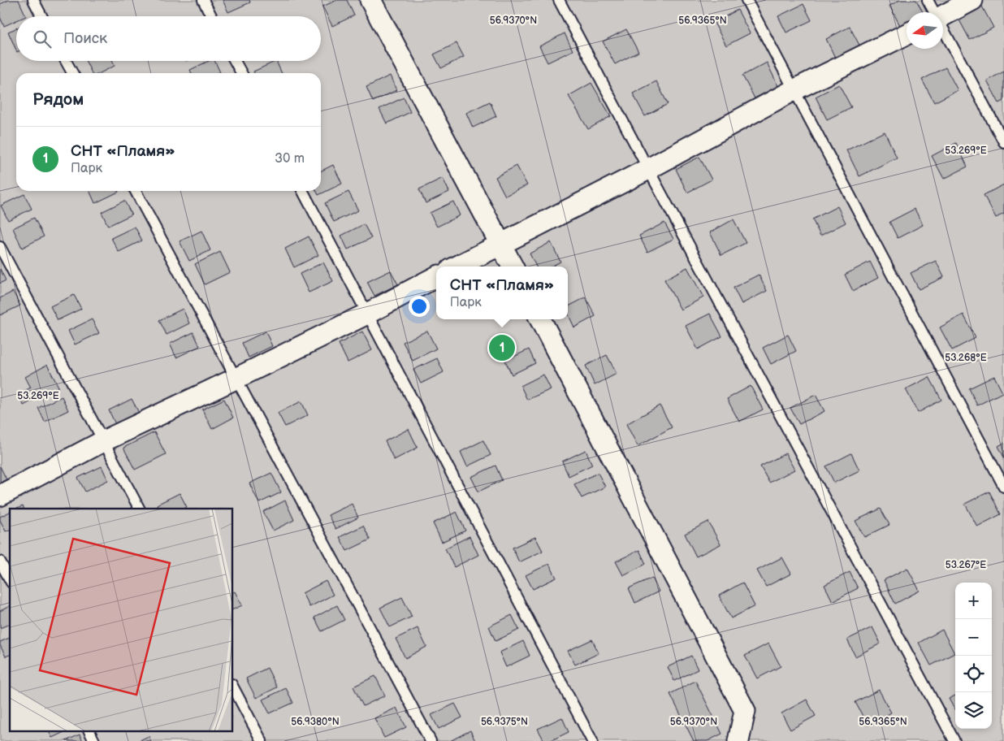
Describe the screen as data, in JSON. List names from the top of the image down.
{
  "north": "left",
  "page": {
    "search": "Поиск",
    "heading": "Рядом",
    "list": [
      {
        "mark": "1",
        "name": "СНТ «Пламя»",
        "note": "Парк",
        "value": "30 m"
      }
    ],
    "popup": ["СНТ «Пламя»", "Парк"],
    "pins": "1",
    "map_buttons": ["+", "−"]
  },
  "coordinates": [
    "56.9370°N",
    "56.9365°N",
    "53.269°E",
    "53.268°E",
    "53.267°E",
    "56.9380°N",
    "56.9375°N"
  ]
}
